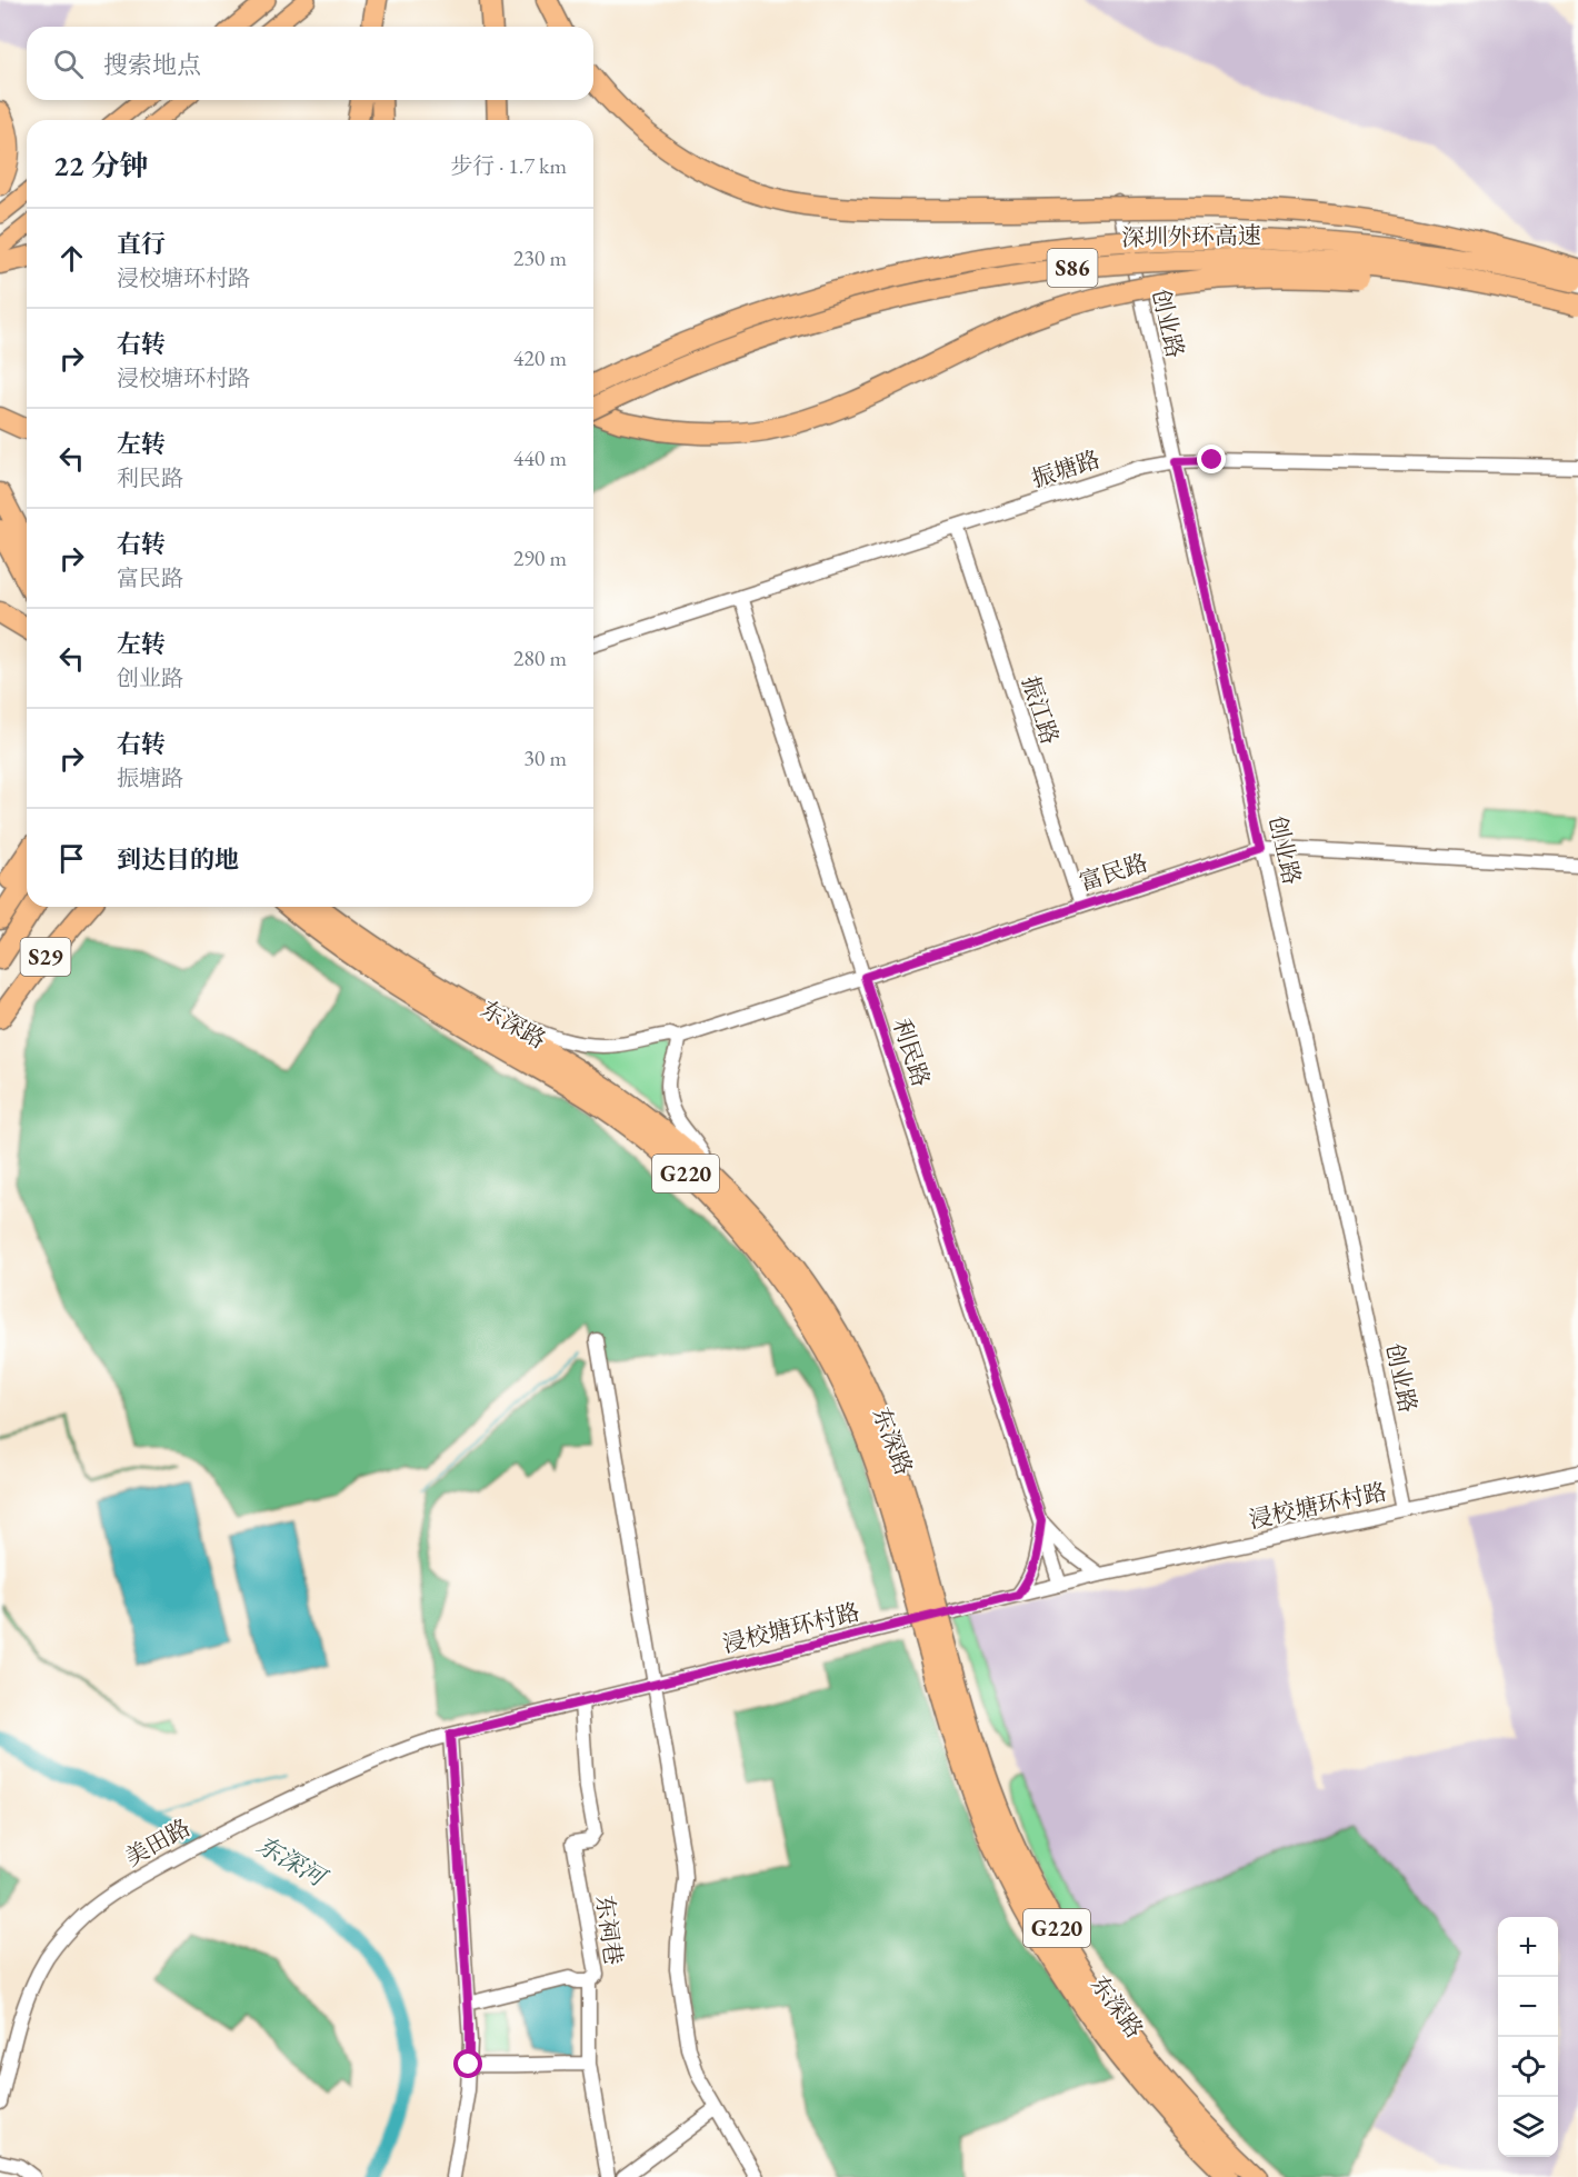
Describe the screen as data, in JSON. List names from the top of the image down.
{
  "streets": {
    "highway": [
      "深圳外环高速",
      "S86",
      "S29",
      "东深路",
      "G220"
    ],
    "street": [
      "创业路",
      "振塘路",
      "振江路",
      "富民路",
      "利民路",
      "浸校塘环村路",
      "美田路",
      "东祠巷"
    ]
  },
  "crossings": [
    ["创业路", "振塘路"],
    ["创业路", "富民路"],
    ["创业路", "浸校塘环村路"],
    ["振塘路", "振江路"],
    ["振塘路", "利民路"],
    ["振江路", "富民路"],
    ["富民路", "东深路"],
    ["富民路", "利民路"],
    ["利民路", "浸校塘环村路"],
    ["浸校塘环村路", "美田路"],
    ["浸校塘环村路", "东祠巷"]
  ],
  "water": ["东深河"],
  "page": {
    "search": "搜索地点",
    "heading": ["22 分钟", "步行 · 1.7 km"],
    "list": [
      ["直行", "浸校塘环村路", "230 m"],
      ["右转", "浸校塘环村路", "420 m"],
      ["左转", "利民路", "440 m"],
      ["右转", "富民路", "290 m"],
      ["左转", "创业路", "280 m"],
      ["右转", "振塘路", "30 m"],
      "到达目的地"
    ],
    "map_buttons": ["+", "−"]
  }
}
